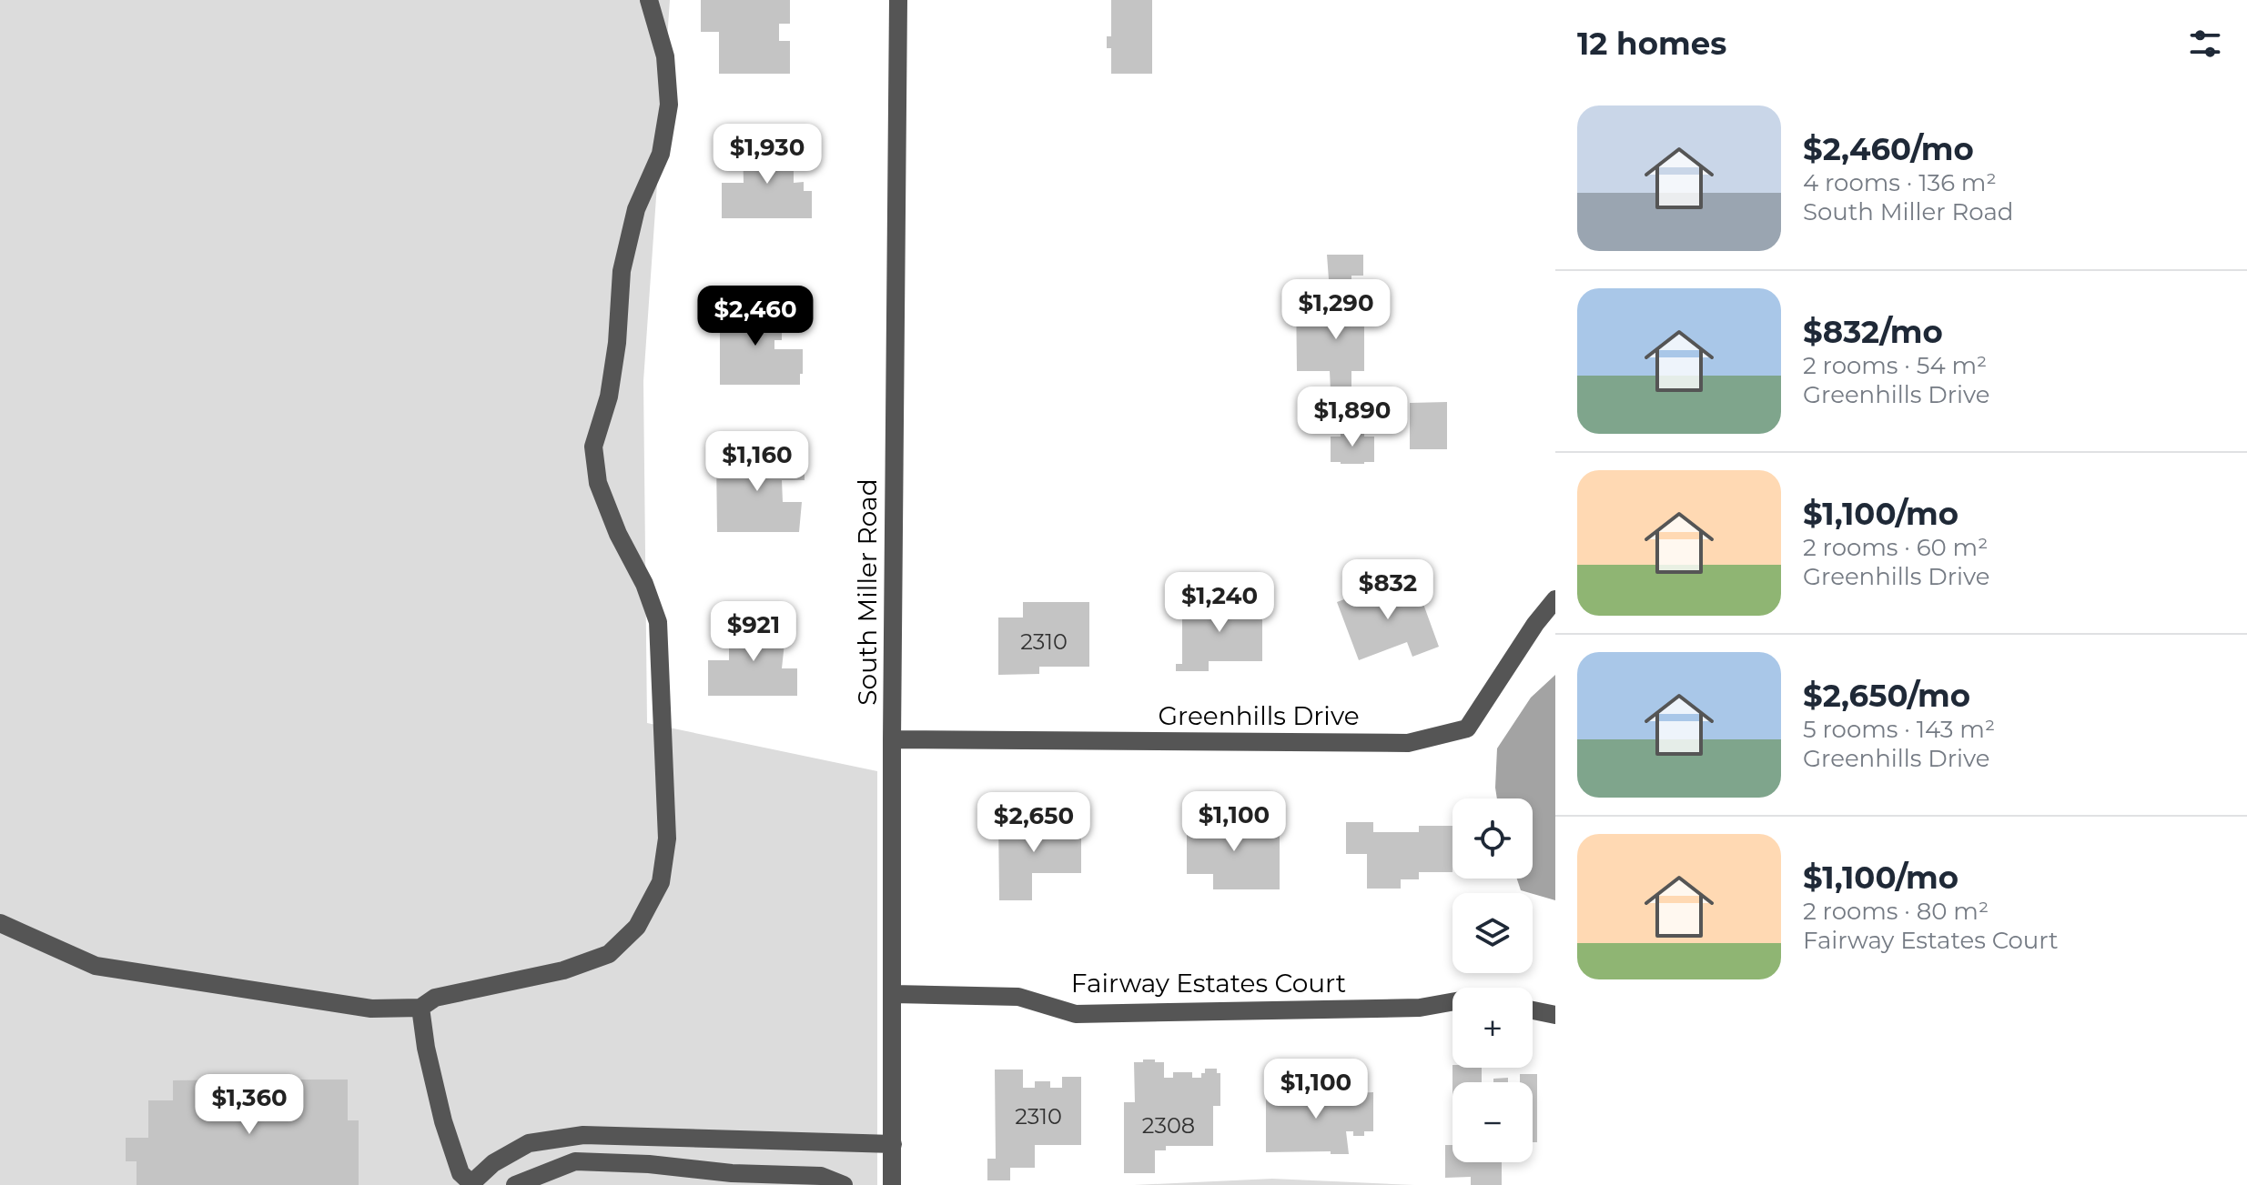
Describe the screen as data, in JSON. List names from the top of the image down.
{
  "streets": {
    "street": ["South Miller Road", "Greenhills Drive", "Fairway Estates Court"]
  },
  "crossings": [
    ["South Miller Road", "Greenhills Drive"],
    ["South Miller Road", "Fairway Estates Court"]
  ],
  "house_numbers": ["2310", "2310", "2308"],
  "page": {
    "heading": "12 homes",
    "list": [
      {
        "name": "$2,460/mo",
        "note": "4 rooms · 136 m² · South Miller Road"
      },
      {
        "name": "$832/mo",
        "note": "2 rooms · 54 m² · Greenhills Drive"
      },
      {
        "name": "$1,100/mo",
        "note": "2 rooms · 60 m² · Greenhills Drive"
      },
      {
        "name": "$2,650/mo",
        "note": "5 rooms · 143 m² · Greenhills Drive"
      },
      {
        "name": "$1,100/mo",
        "note": "2 rooms · 80 m² · Fairway Estates Court"
      }
    ],
    "price": [
      "$1,930",
      "$1,290",
      "$2,460",
      "$1,890",
      "$1,160",
      "$832",
      "$1,240",
      "$921",
      "$1,100",
      "$2,650",
      "$1,100",
      "$1,360"
    ],
    "map_buttons": ["+", "−"]
  }
}
